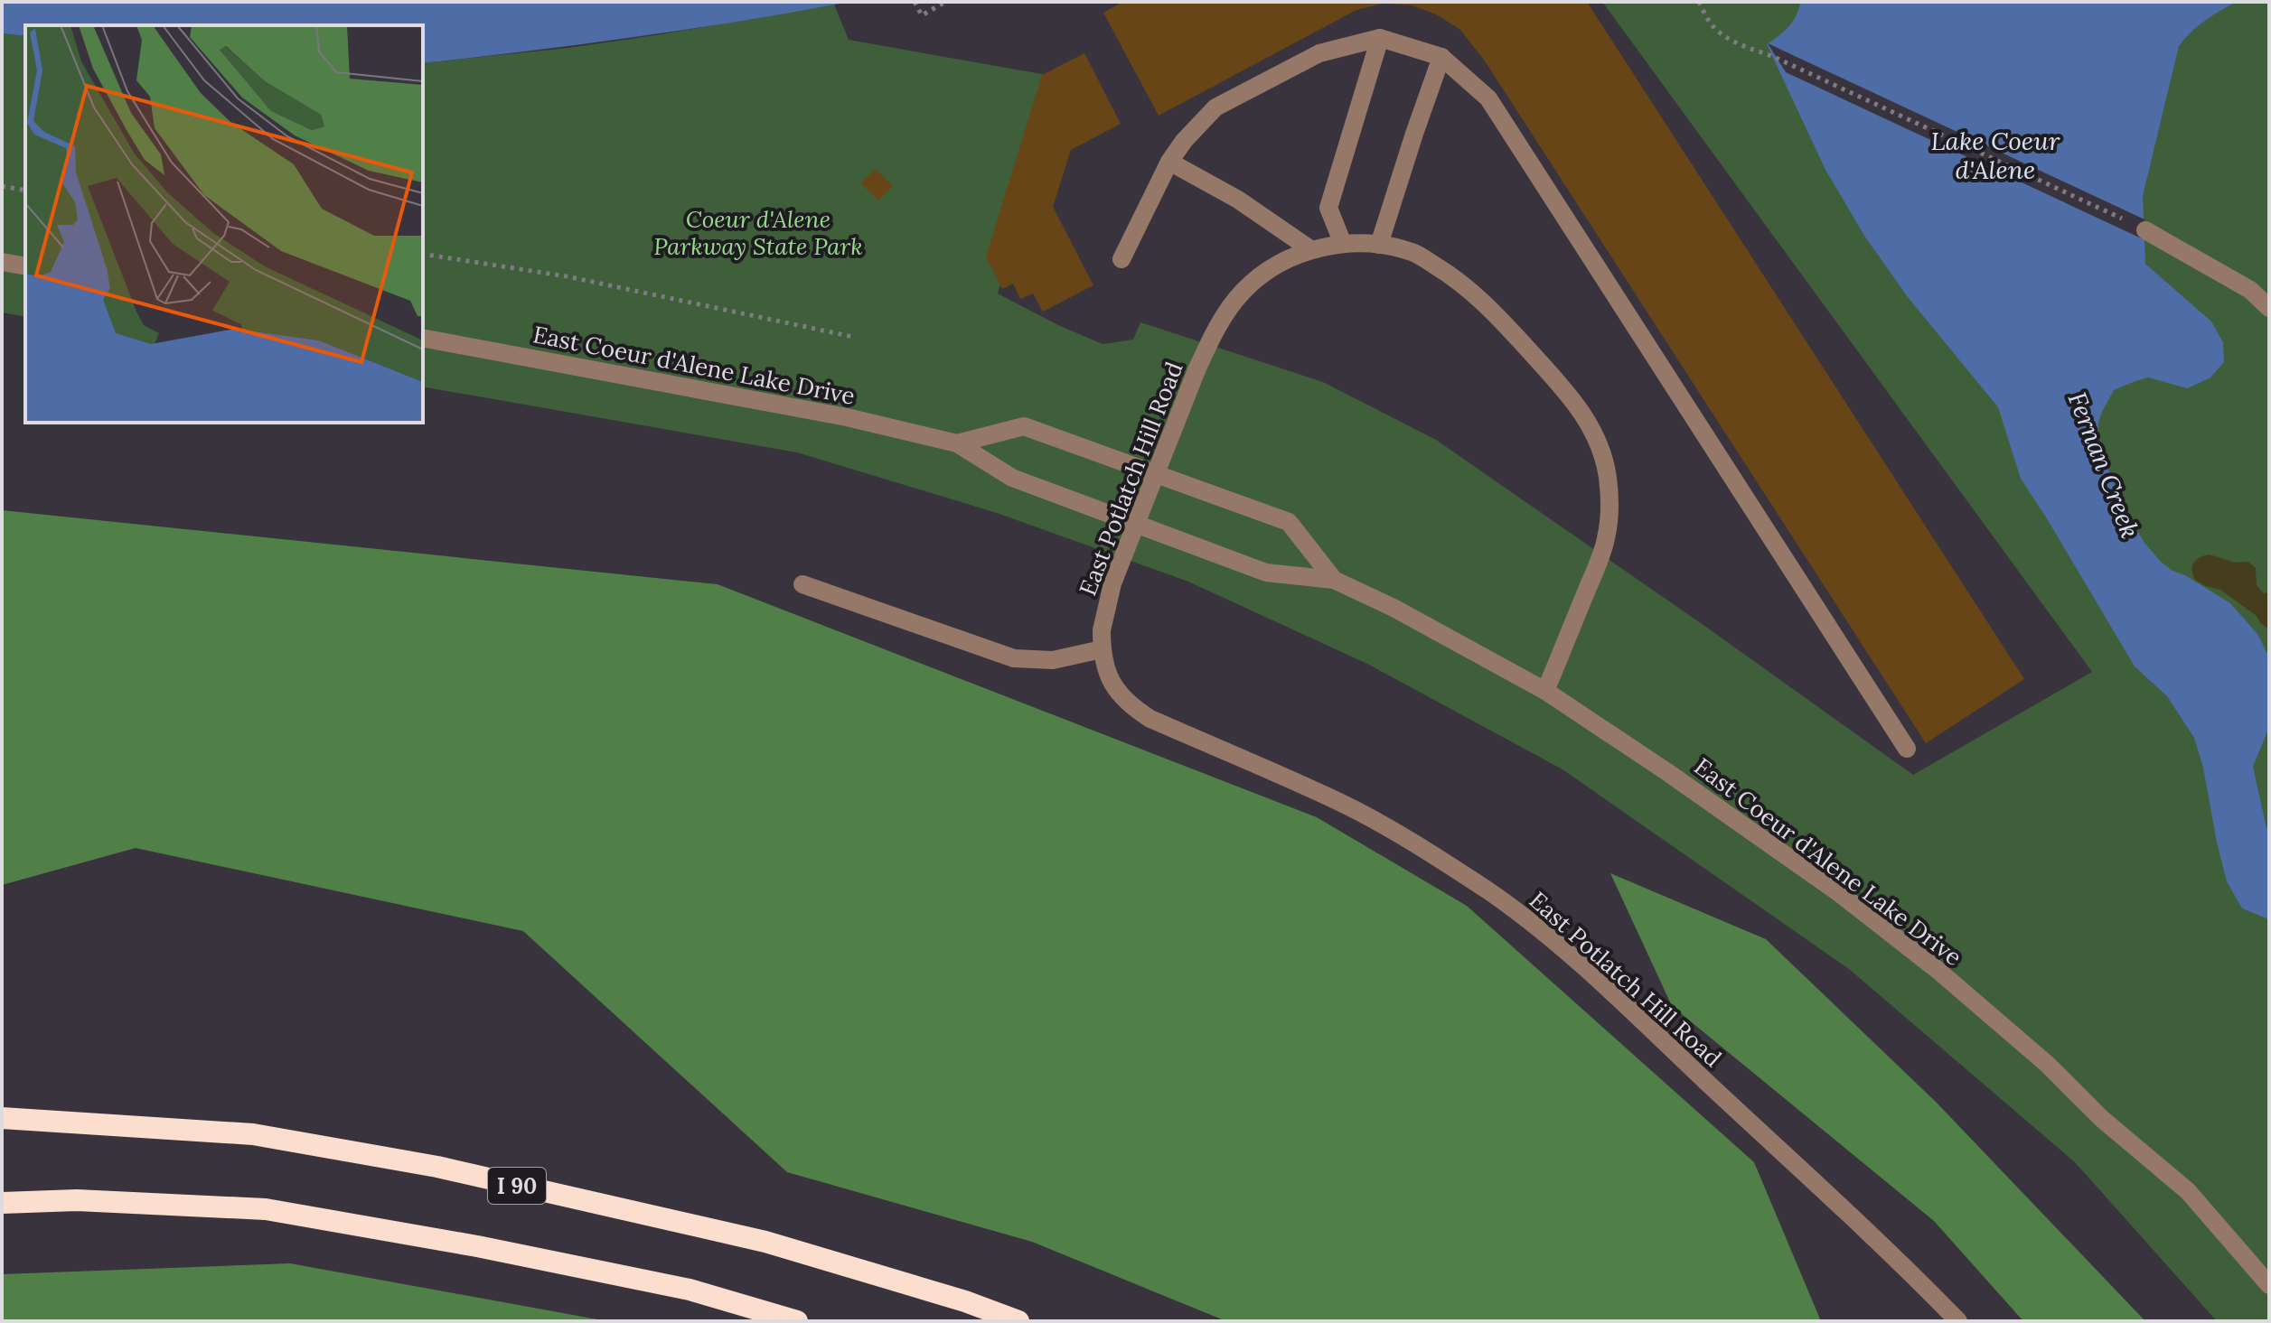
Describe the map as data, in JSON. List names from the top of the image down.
{
  "streets": {
    "highway": ["I 90"],
    "street": ["East Coeur d'Alene Lake Drive", "East Potlatch Hill Road"]
  },
  "crossings": [
    ["East Coeur d'Alene Lake Drive", "East Potlatch Hill Road"]
  ],
  "water": ["Lake Coeur d'Alene", "Fernan Creek"],
  "parks": ["Coeur d'Alene Parkway State Park"]
}
